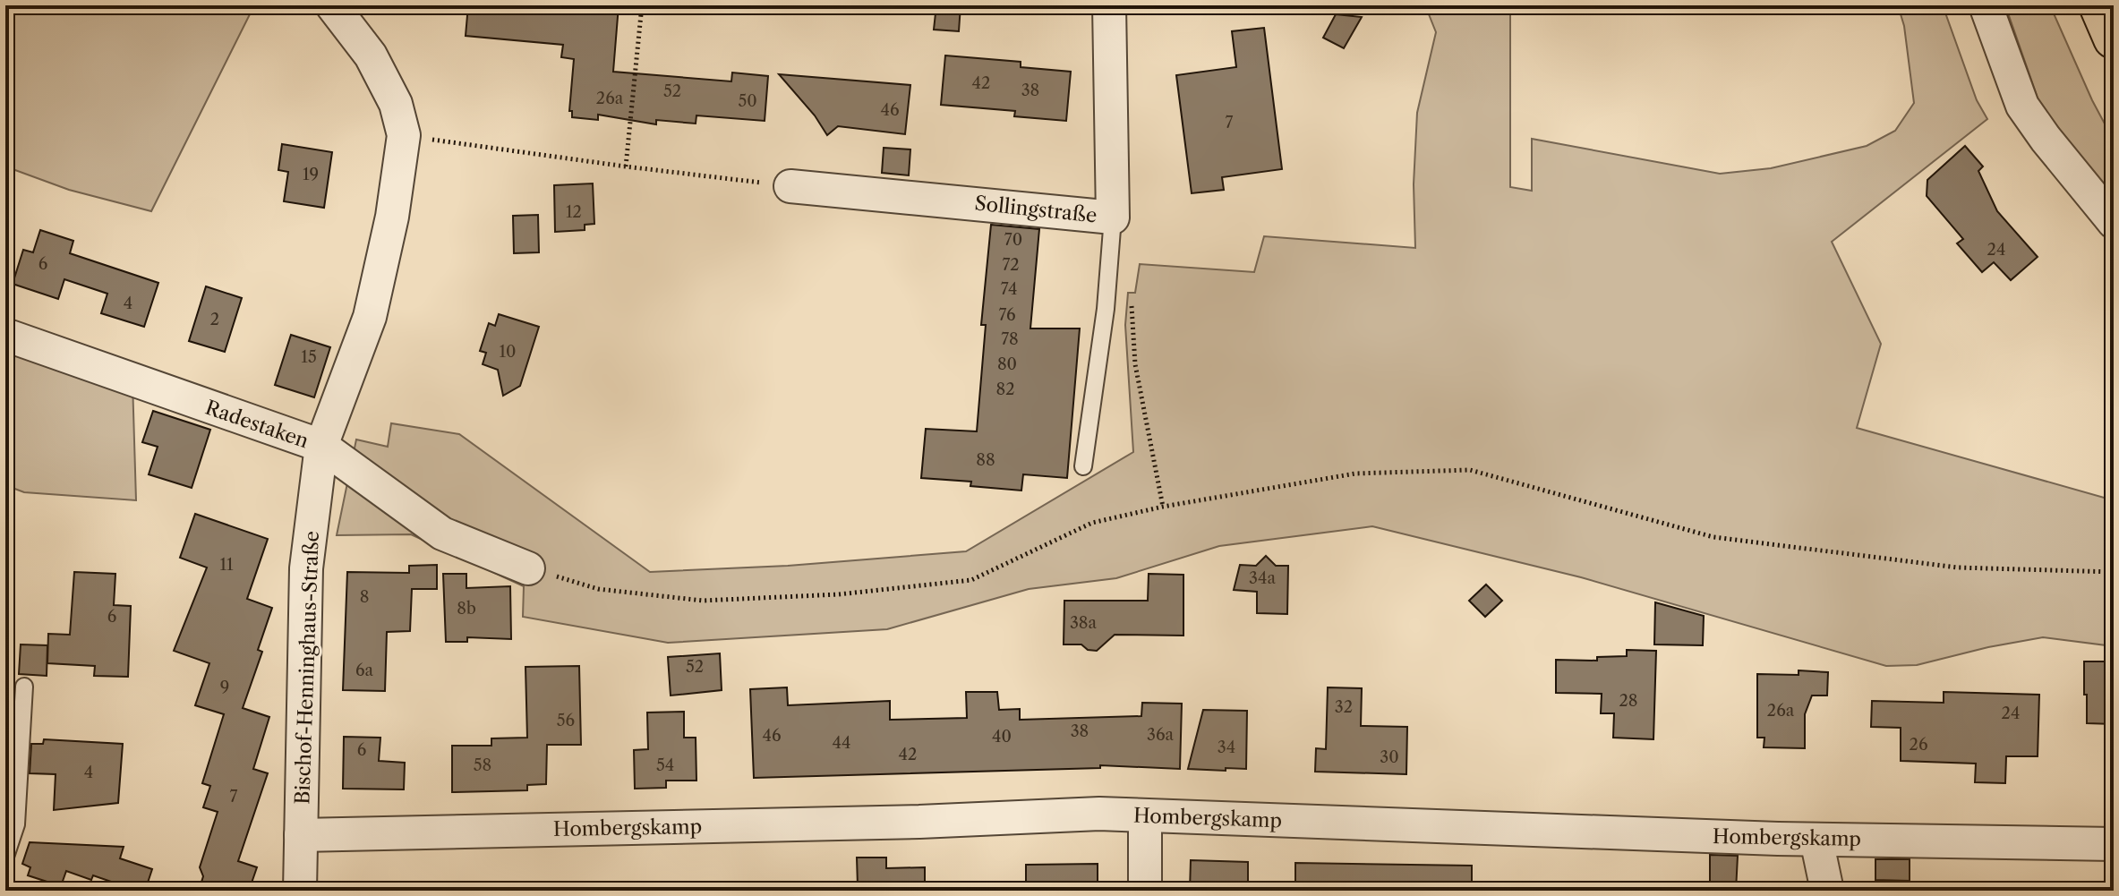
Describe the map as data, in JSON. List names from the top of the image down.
{
  "streets": {
    "street": [
      "Sollingstraße",
      "Radestaken",
      "Bischof-Henninghaus-Straße",
      "Hombergskamp"
    ]
  },
  "crossings": [
    ["Radestaken", "Bischof-Henninghaus-Straße"],
    ["Bischof-Henninghaus-Straße", "Hombergskamp"]
  ],
  "house_numbers": [
    "42",
    "38",
    "52",
    "26a",
    "50",
    "46",
    "7",
    "19",
    "12",
    "70",
    "24",
    "6",
    "72",
    "74",
    "4",
    "76",
    "2",
    "78",
    "10",
    "15",
    "80",
    "82",
    "88",
    "11",
    "34a",
    "8",
    "8b",
    "6",
    "38a",
    "52",
    "6a",
    "9",
    "28",
    "32",
    "26a",
    "24",
    "56",
    "38",
    "36a",
    "46",
    "40",
    "44",
    "26",
    "34",
    "6",
    "42",
    "30",
    "58",
    "54",
    "4",
    "7"
  ]
}
